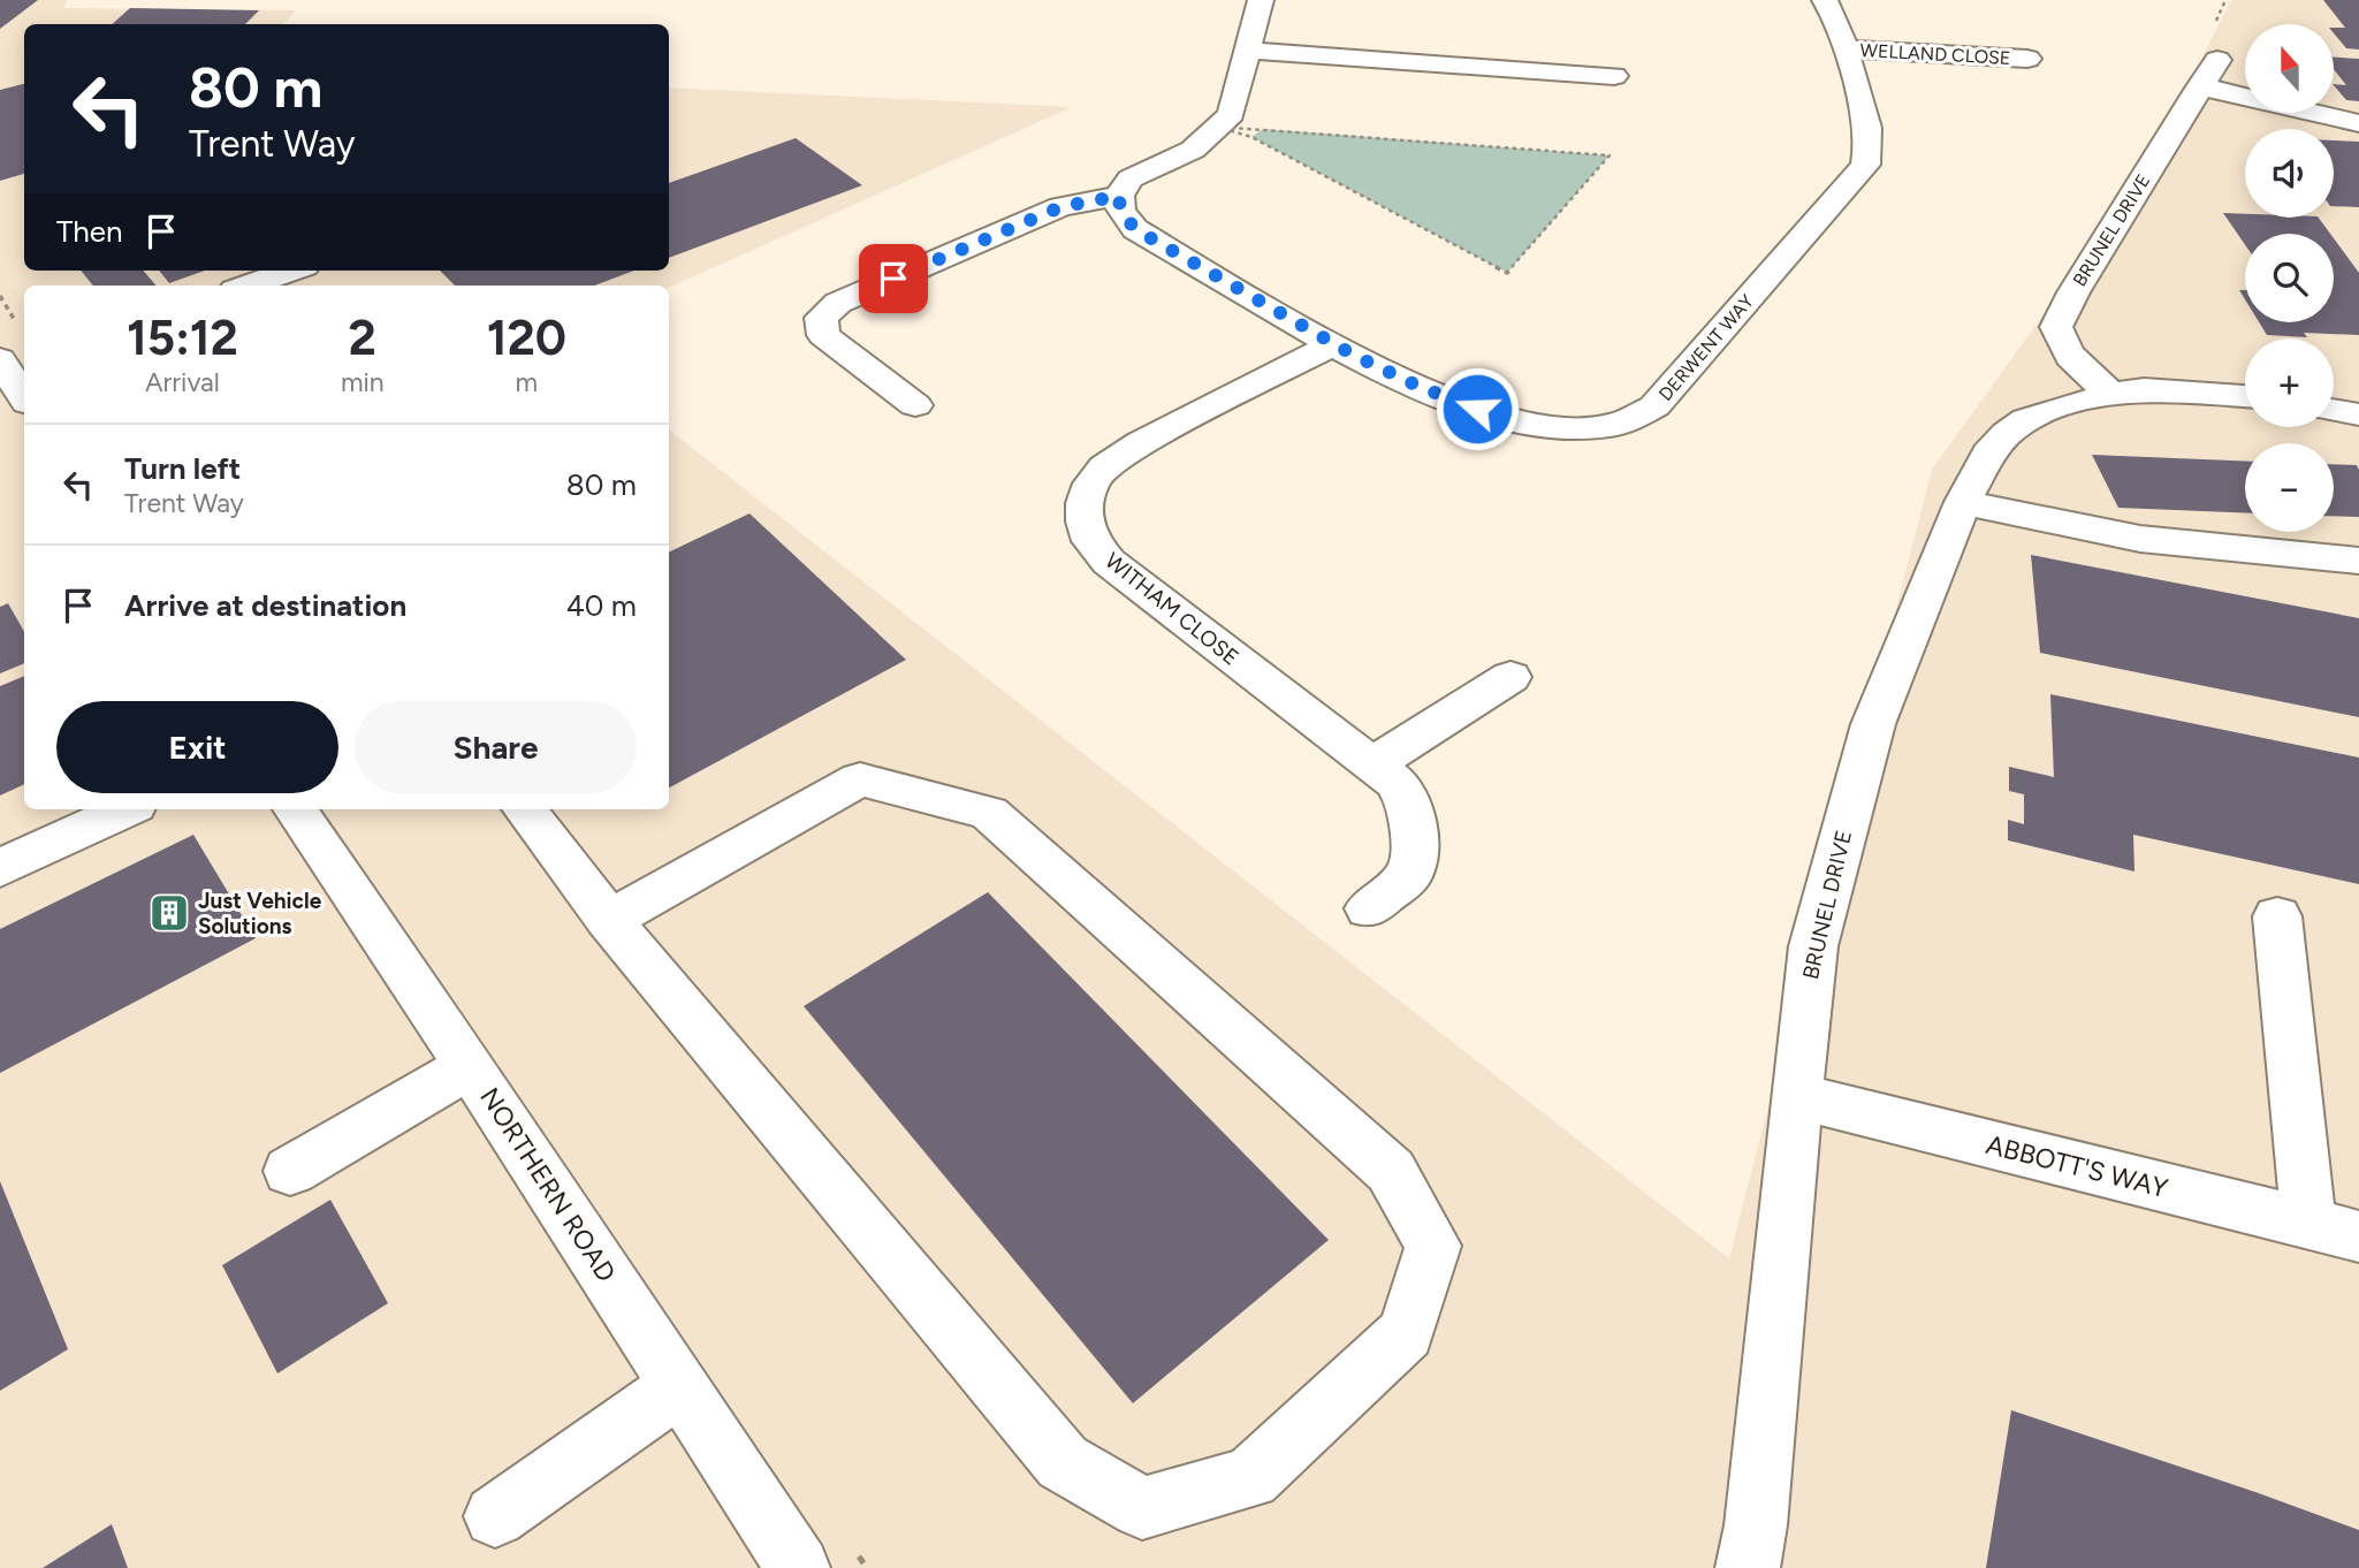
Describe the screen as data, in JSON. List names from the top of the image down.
{
  "streets": {
    "street": [
      "WELLAND CLOSE",
      "BRUNEL DRIVE",
      "DERWENT WAY",
      "WITHAM CLOSE",
      "ABBOTT'S WAY",
      "NORTHERN ROAD"
    ]
  },
  "crossings": [
    ["WELLAND CLOSE", "DERWENT WAY"],
    ["BRUNEL DRIVE", "ABBOTT'S WAY"],
    ["DERWENT WAY", "WITHAM CLOSE"]
  ],
  "places": {
    "building": ["Just Vehicle Solutions"]
  },
  "north": "top",
  "page": {
    "map_buttons": ["+", "−"],
    "turn": ["80 m", "Trent Way"],
    "then": "Then",
    "eta": [
      "15:12",
      "Arrival",
      "2",
      "min",
      "120",
      "m"
    ],
    "list": [
      {
        "name": "Turn left",
        "note": "Trent Way",
        "value": "80 m"
      },
      {
        "name": "Arrive at destination",
        "value": "40 m"
      }
    ],
    "buttons": ["Exit", "Share"]
  }
}
